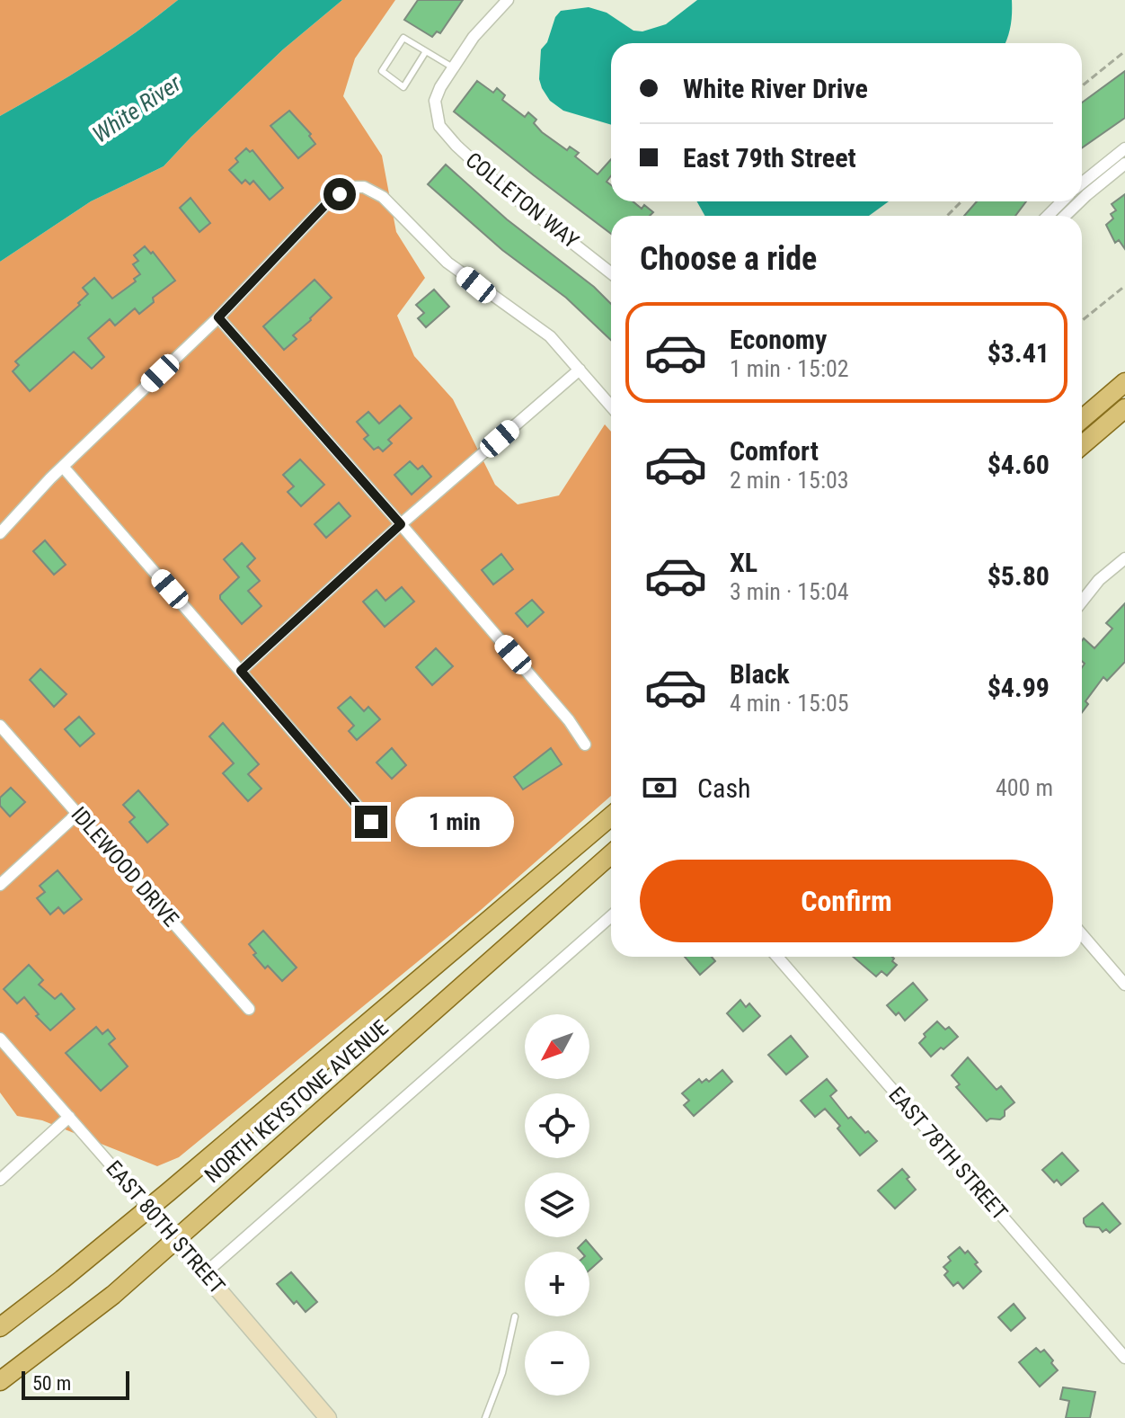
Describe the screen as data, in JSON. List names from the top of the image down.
{
  "streets": {
    "main road": ["NORTH KEYSTONE AVENUE"],
    "street": [
      "COLLETON WAY",
      "IDLEWOOD DRIVE",
      "EAST 78TH STREET",
      "EAST 80TH STREET"
    ]
  },
  "crossings": [
    ["NORTH KEYSTONE AVENUE", "EAST 80TH STREET"]
  ],
  "water": ["White River"],
  "scale_bar": "50 m",
  "north": "bottom left",
  "page": {
    "banner": ["White River Drive", "East 79th Street"],
    "heading": "Choose a ride",
    "list": [
      {
        "name": "Economy",
        "note": "1 min · 15:02",
        "value": "$3.41"
      },
      {
        "name": "Comfort",
        "note": "2 min · 15:03",
        "value": "$4.60"
      },
      {
        "name": "XL",
        "note": "3 min · 15:04",
        "value": "$5.80"
      },
      {
        "name": "Black",
        "note": "4 min · 15:05",
        "value": "$4.99"
      }
    ],
    "pay": ["Cash", "400 m"],
    "bubble": "1 min",
    "buttons": "Confirm",
    "map_buttons": ["+", "−"],
    "scale": "50 m"
  }
}
